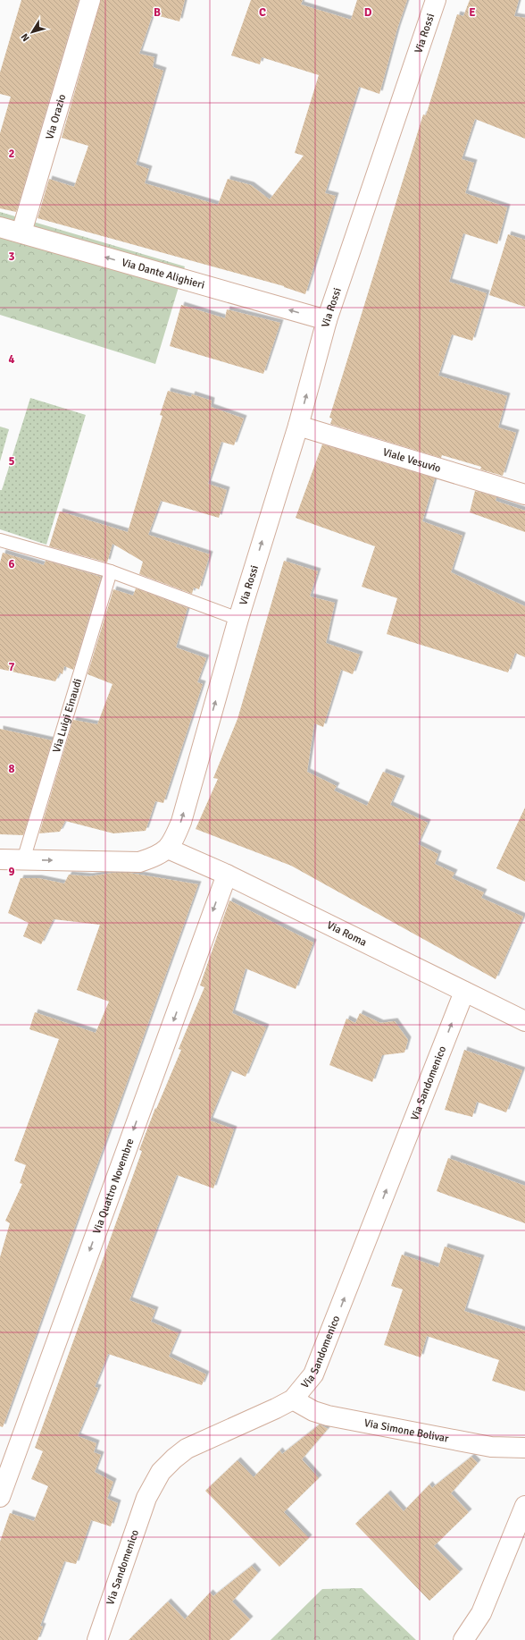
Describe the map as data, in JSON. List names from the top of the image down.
{
  "streets": {
    "street": [
      "Via Rossi",
      "Via Orazio",
      "Via Dante Alighieri",
      "Viale Vesuvio",
      "Via Roma",
      "Via Sandomenico",
      "Via Quattro Novembre",
      "Via Simone Bolivar"
    ],
    "lane": ["Via Luigi Einaudi"]
  },
  "crossings": [
    ["Via Rossi", "Via Dante Alighieri"],
    ["Via Rossi", "Viale Vesuvio"],
    ["Via Rossi", "Via Luigi Einaudi"],
    ["Via Rossi", "Via Roma"],
    ["Via Orazio", "Via Dante Alighieri"],
    ["Via Roma", "Via Sandomenico"],
    ["Via Roma", "Via Quattro Novembre"],
    ["Via Sandomenico", "Via Simone Bolivar"]
  ],
  "one_way": [
    "Via Rossi",
    "Via Dante Alighieri",
    "Via Sandomenico",
    "Via Quattro Novembre"
  ],
  "north": "bottom left",
  "grid": {
    "columns": [
      "B",
      "C",
      "D",
      "E"
    ],
    "rows": [
      "2",
      "3",
      "4",
      "5",
      "6",
      "7",
      "8",
      "9"
    ]
  }
}
